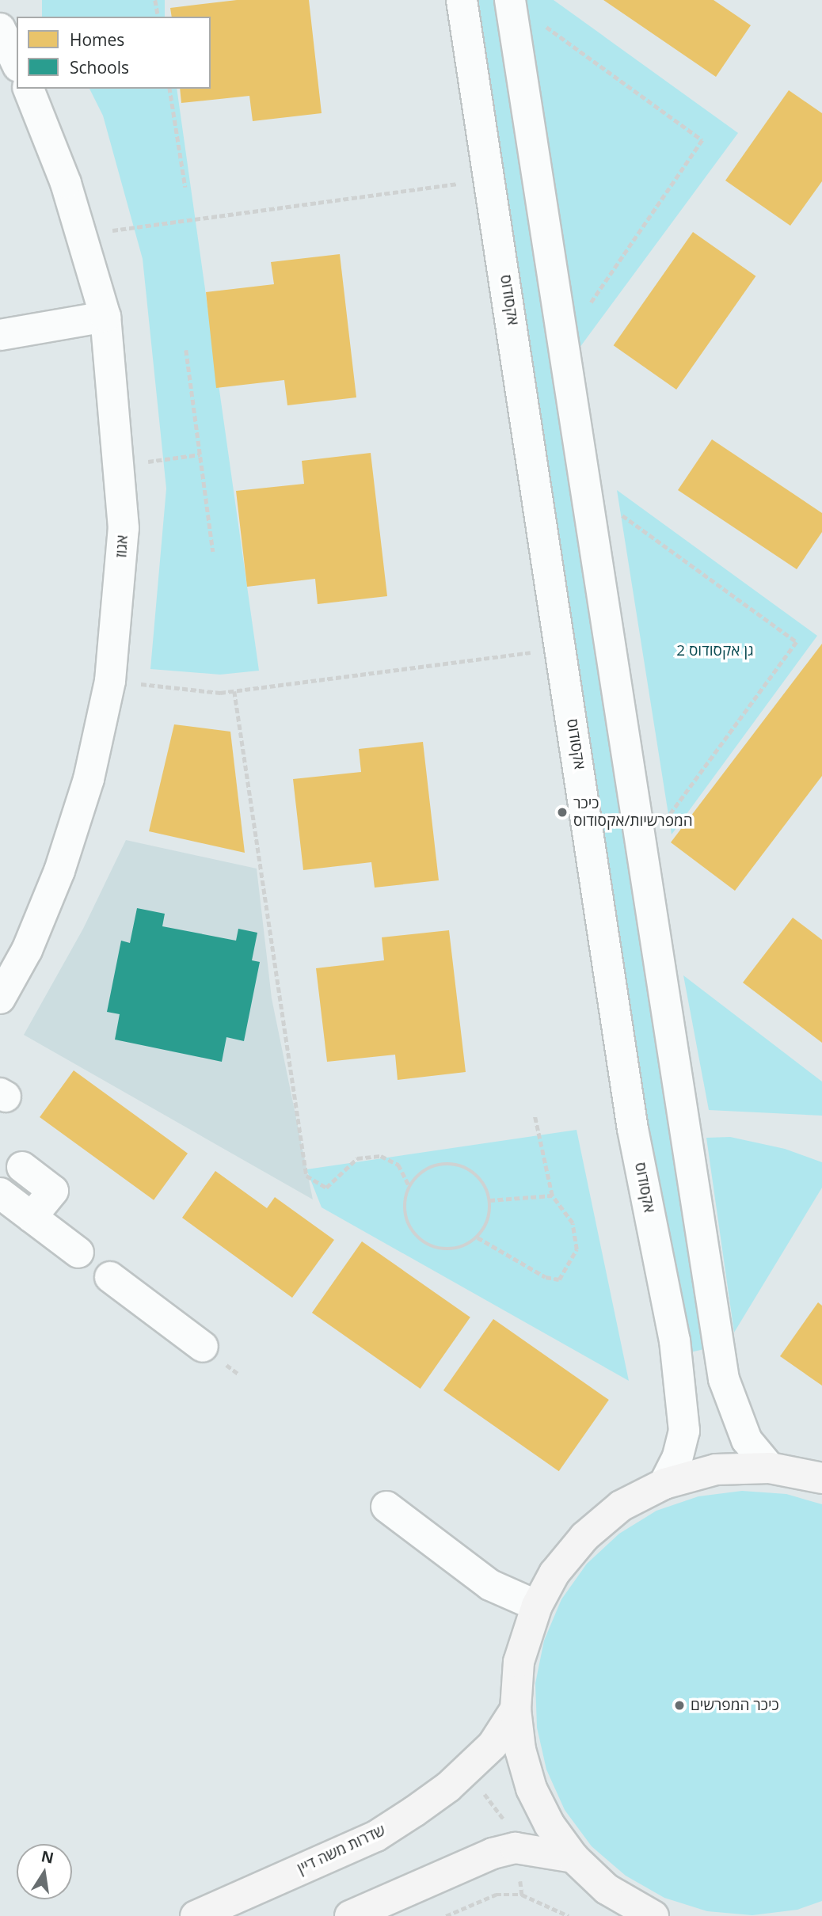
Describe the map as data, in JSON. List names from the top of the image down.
{
  "streets": {
    "main road": ["שדרות משה דיין"],
    "street": ["אקסודוס", "אגוז"]
  },
  "parks": ["גן אקסודוס 2"],
  "places": ["כיכר המפרשיות/אקסודוס", "כיכר המפרשים"],
  "legend": ["Homes", "Schools"],
  "north": "top"
}
